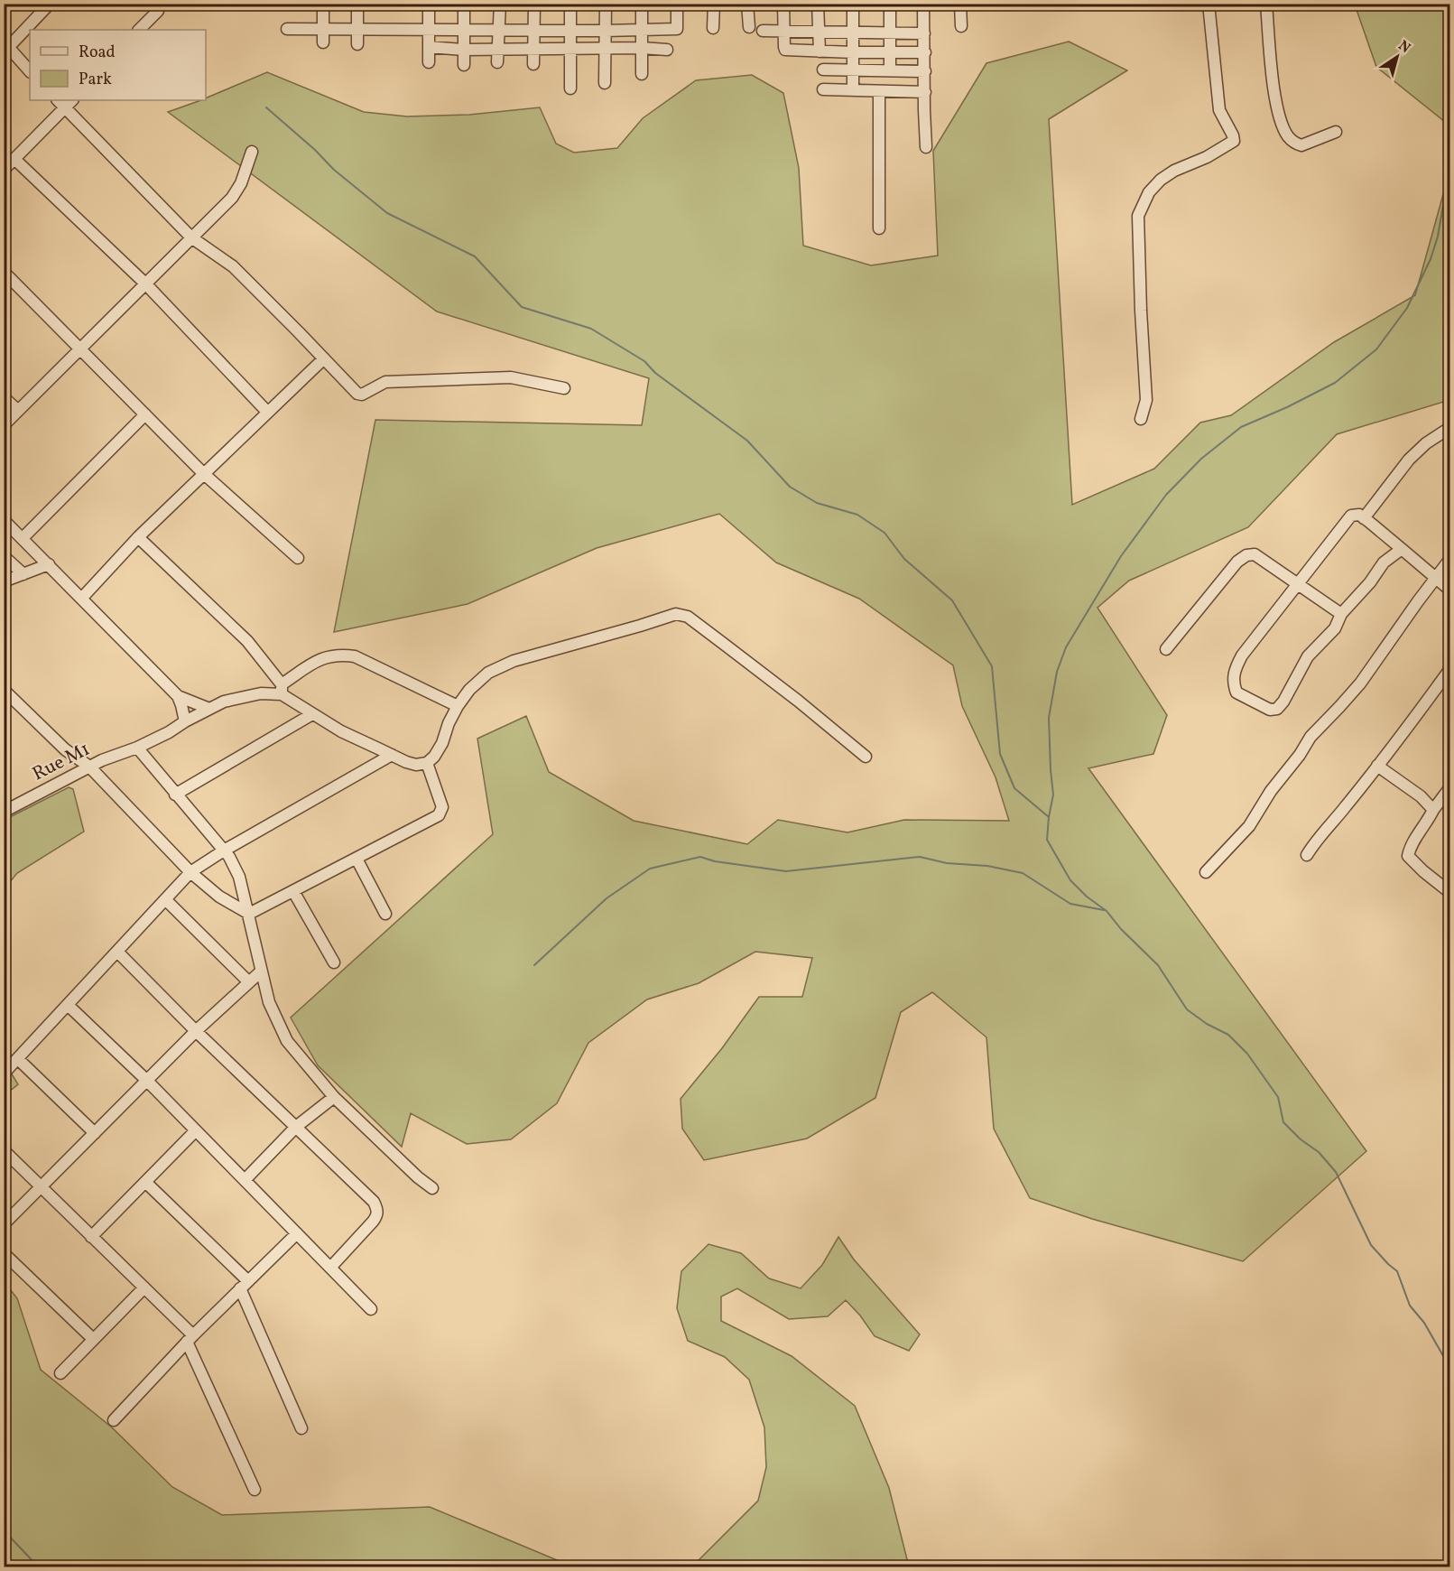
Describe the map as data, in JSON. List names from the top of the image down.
{
  "streets": {
    "street": ["Rue M1"]
  },
  "legend": ["Road", "Park"],
  "north": "top right"
}
